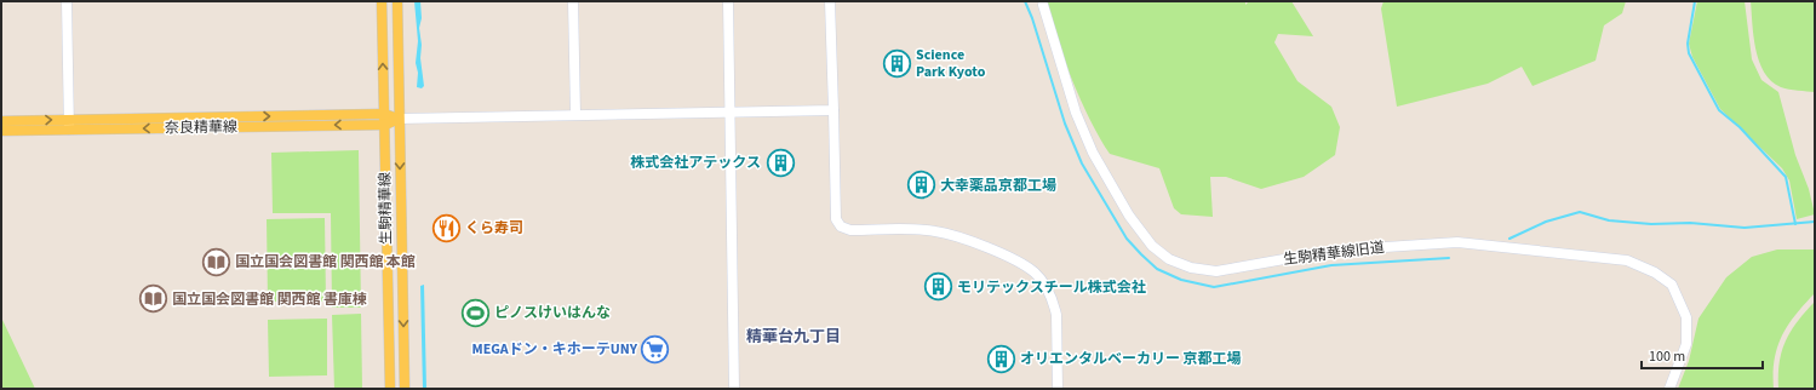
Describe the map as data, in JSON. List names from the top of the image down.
{
  "streets": {
    "main road": ["奈良精華線", "生駒精華線"],
    "street": ["生駒精華線旧道"]
  },
  "crossings": [
    ["奈良精華線", "生駒精華線"]
  ],
  "districts": ["精華台九丁目"],
  "places": {
    "building": [
      "Science Park Kyoto",
      "株式会社アテックス",
      "大幸薬品京都工場",
      "モリテックスチール株式会社",
      "オリエンタルベーカリー 京都工場"
    ],
    "restaurant": ["くら寿司"],
    "library": ["国立国会図書館 関西館 本館", "国立国会図書館 関西館 書庫棟"],
    "sports": ["ピノスけいはんな"],
    "supermarket": ["MEGAドン・キホーテUNY"]
  },
  "scale_bar": "100 m"
}
